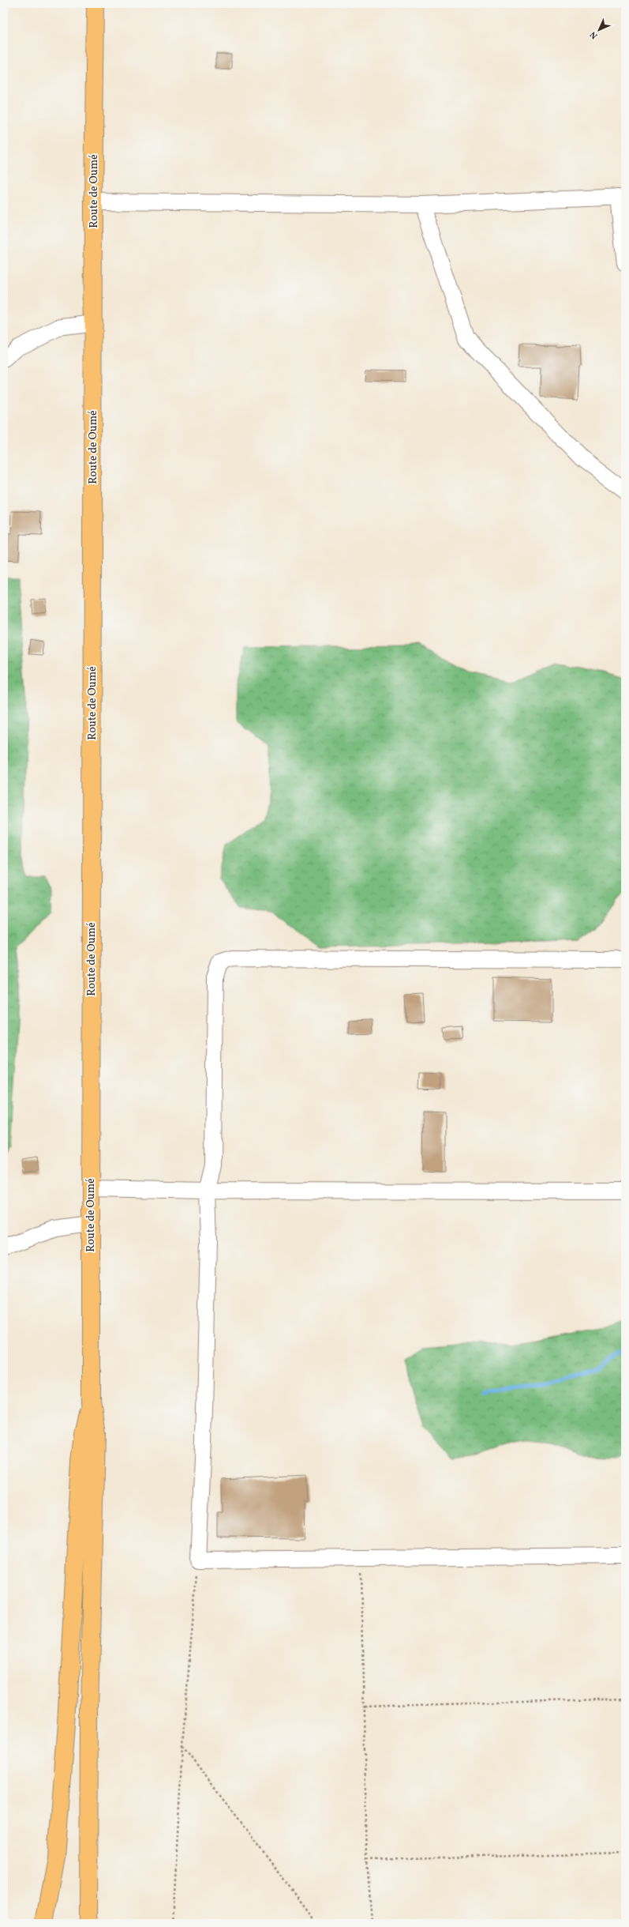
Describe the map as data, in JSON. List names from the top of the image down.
{
  "streets": {
    "main road": ["Route de Oumé"]
  },
  "north": "bottom left"
}
